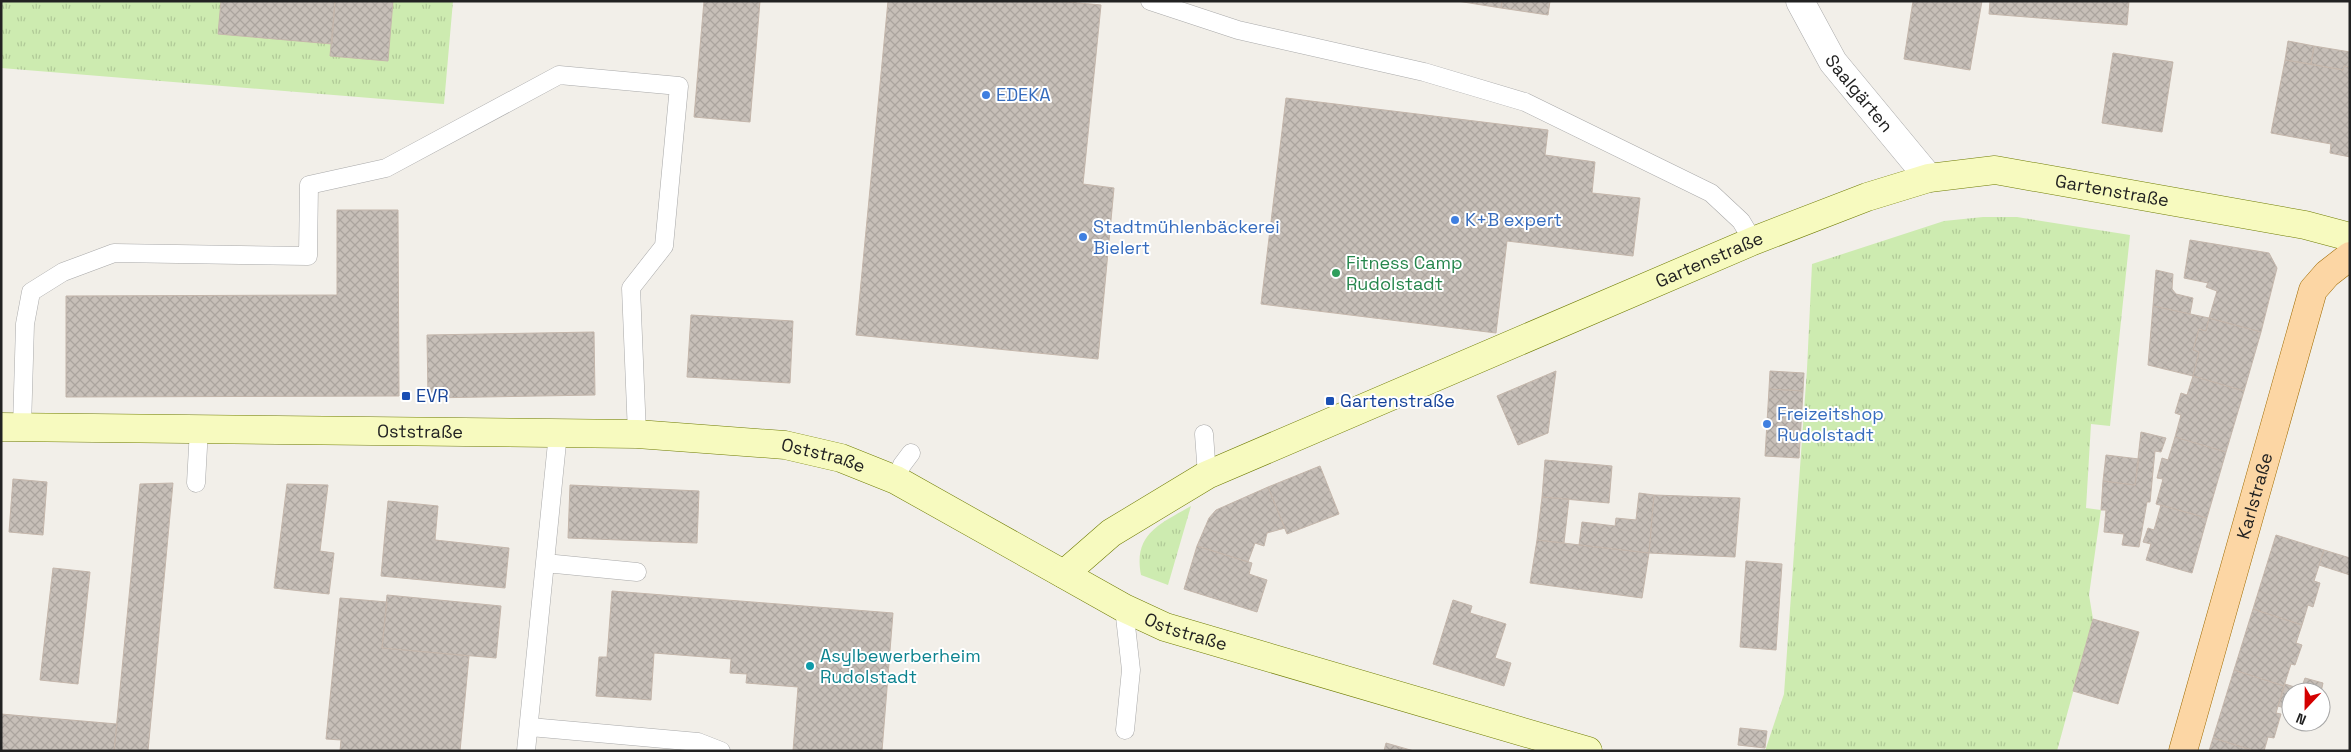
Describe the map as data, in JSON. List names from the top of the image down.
{
  "streets": {
    "main road": ["Gartenstraße", "Oststraße", "Karlstraße"],
    "street": ["Saalgärten"]
  },
  "crossings": [
    ["Saalgärten", "Gartenstraße"],
    ["Gartenstraße", "Oststraße"]
  ],
  "places": {
    "other": [
      "EDEKA",
      "K+B expert",
      "Stadtmühlenbäckerei Bielert",
      "Fitness Camp Rudolstadt",
      "Freizeitshop Rudolstadt",
      "Asylbewerberheim Rudolstadt"
    ],
    "transit": ["EVR", "Gartenstraße"]
  },
  "north": "bottom"
}
